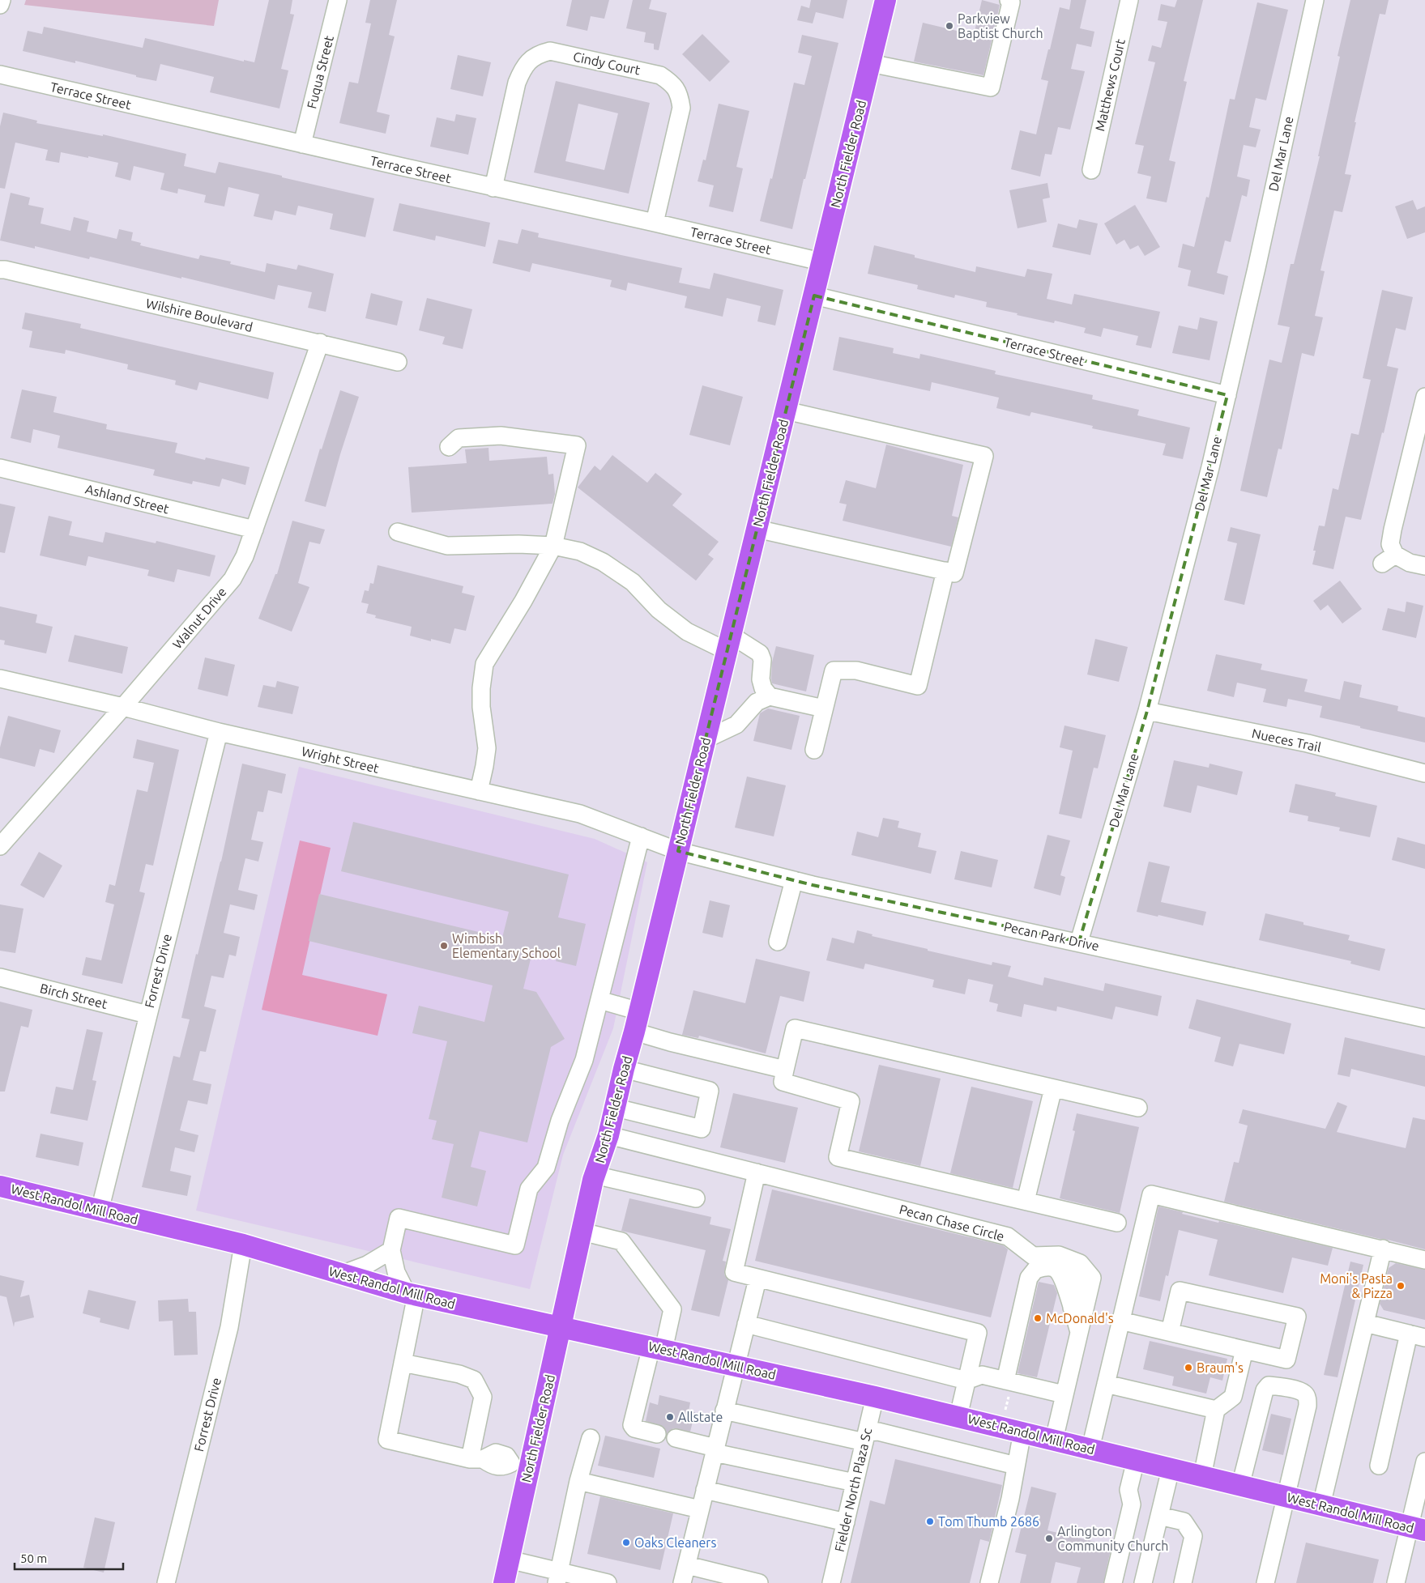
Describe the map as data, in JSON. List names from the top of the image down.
{
  "streets": {
    "main road": ["North Fielder Road", "West Randol Mill Road"],
    "street": [
      "Cindy Court",
      "Fuqua Street",
      "Matthews Court",
      "Terrace Street",
      "Del Mar Lane",
      "Wilshire Boulevard",
      "Ashland Street",
      "Walnut Drive",
      "Nueces Trail",
      "Wright Street",
      "Pecan Park Drive",
      "Forrest Drive",
      "Birch Street",
      "Pecan Chase Circle",
      "Fielder North Plaza Sc"
    ]
  },
  "crossings": [
    ["Cindy Court", "Terrace Street"],
    ["Fuqua Street", "Terrace Street"],
    ["Terrace Street", "North Fielder Road"],
    ["Terrace Street", "Del Mar Lane"],
    ["North Fielder Road", "Wright Street"],
    ["North Fielder Road", "Pecan Park Drive"],
    ["North Fielder Road", "West Randol Mill Road"],
    ["North Fielder Road", "Pecan Chase Circle"],
    ["Del Mar Lane", "Nueces Trail"],
    ["Del Mar Lane", "Pecan Park Drive"],
    ["Wilshire Boulevard", "Walnut Drive"],
    ["Ashland Street", "Walnut Drive"],
    ["Walnut Drive", "Wright Street"],
    ["Wright Street", "Pecan Park Drive"],
    ["Wright Street", "Forrest Drive"],
    ["Forrest Drive", "Birch Street"],
    ["Forrest Drive", "West Randol Mill Road"],
    ["West Randol Mill Road", "Fielder North Plaza Sc"]
  ],
  "places": [
    "Parkview Baptist Church",
    "Wimbish Elementary School",
    "Moni's Pasta & Pizza",
    "McDonald's",
    "Braum's",
    "Allstate",
    "Tom Thumb 2686",
    "Arlington Community Church",
    "Oaks Cleaners"
  ],
  "scale_bar": "50 m"
}
